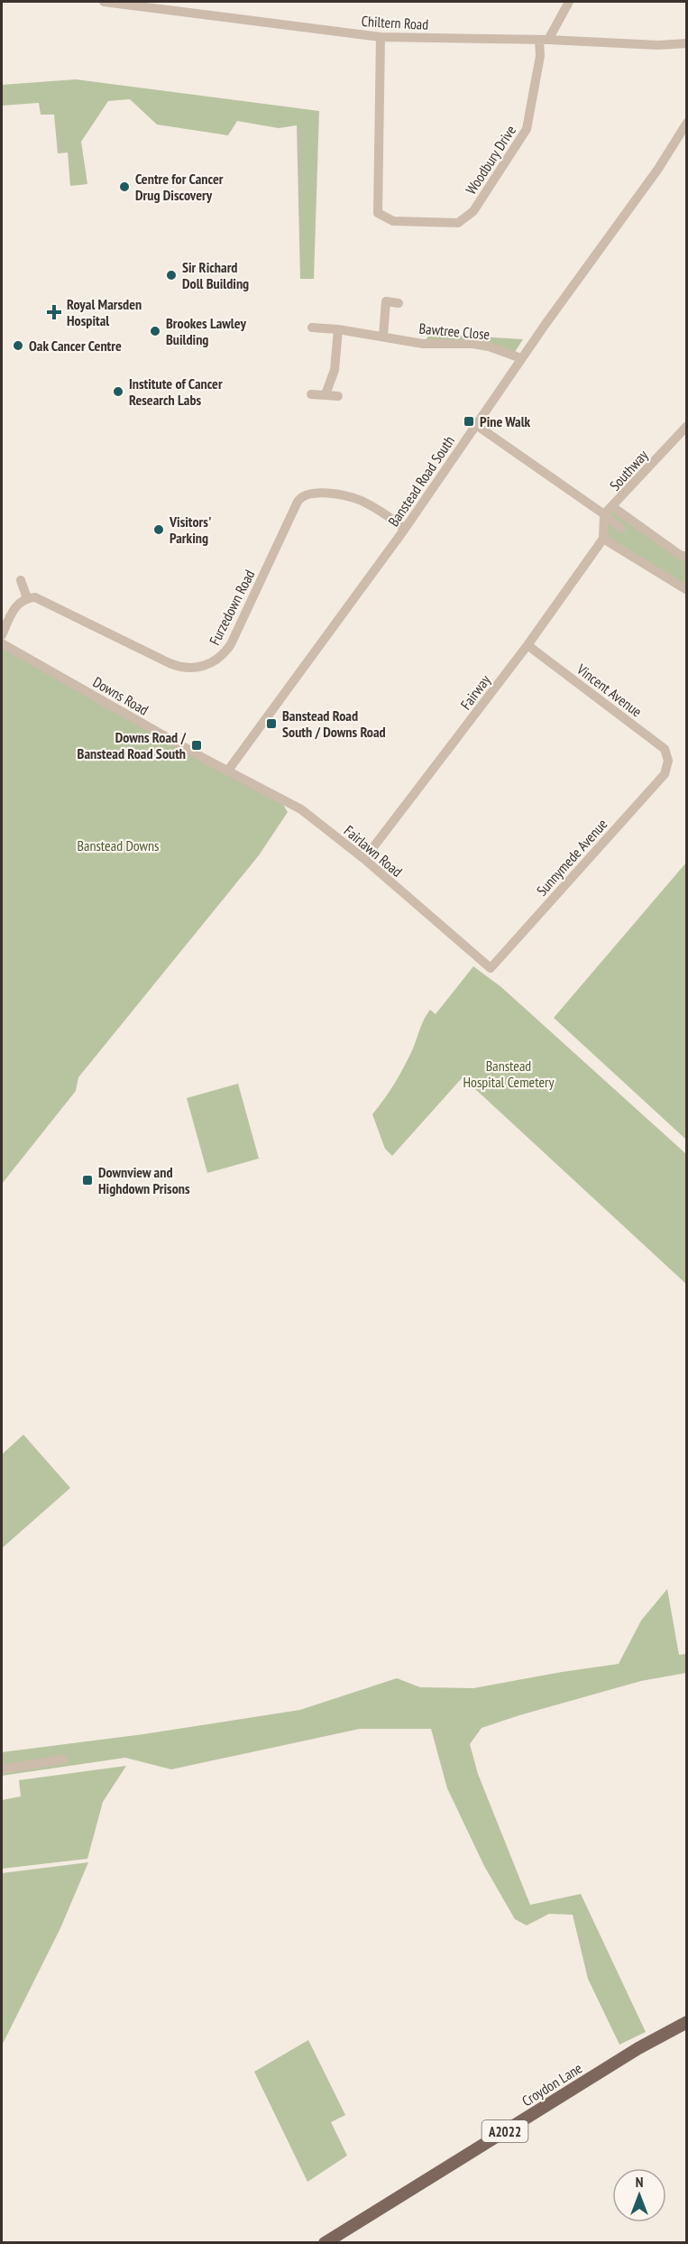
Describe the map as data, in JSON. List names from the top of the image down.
{
  "streets": {
    "main road": ["Croydon Lane", "A2022"],
    "street": [
      "Chiltern Road",
      "Woodbury Drive",
      "Bawtree Close",
      "Southway",
      "Banstead Road South",
      "Furzedown Road",
      "Vincent Avenue",
      "Fairway",
      "Downs Road",
      "Fairlawn Road",
      "Sunnymede Avenue"
    ]
  },
  "crossings": [
    ["Chiltern Road", "Woodbury Drive"],
    ["Bawtree Close", "Banstead Road South"],
    ["Banstead Road South", "Furzedown Road"],
    ["Banstead Road South", "Downs Road"],
    ["Banstead Road South", "Fairlawn Road"],
    ["Vincent Avenue", "Fairway"],
    ["Vincent Avenue", "Sunnymede Avenue"],
    ["Fairway", "Fairlawn Road"],
    ["Downs Road", "Fairlawn Road"],
    ["Fairlawn Road", "Sunnymede Avenue"]
  ],
  "parks": ["Banstead Downs", "Banstead Hospital Cemetery"],
  "places": {
    "other": [
      "Centre for Cancer Drug Discovery",
      "Sir Richard Doll Building",
      "Brookes Lawley Building",
      "Oak Cancer Centre",
      "Institute of Cancer Research Labs",
      "Visitors' Parking"
    ],
    "health": ["Royal Marsden Hospital"],
    "transit": [
      "Pine Walk",
      "Banstead Road South / Downs Road",
      "Downs Road / Banstead Road South",
      "Downview and Highdown Prisons"
    ]
  },
  "north": "top"
}
